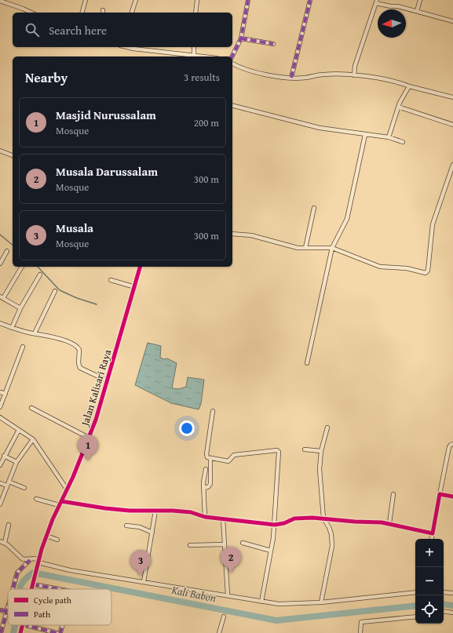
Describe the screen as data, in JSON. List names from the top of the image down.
{
  "streets": {
    "street": ["Jalan Kalisari Raya"]
  },
  "water": ["Kali Babon"],
  "legend": ["Cycle path", "Path"],
  "north": "left",
  "page": {
    "search": "Search here",
    "heading": ["Nearby", "3 results"],
    "list": [
      {
        "mark": "1",
        "name": "Masjid Nurussalam",
        "note": "Mosque",
        "value": "200 m"
      },
      {
        "mark": "2",
        "name": "Musala Darussalam",
        "note": "Mosque",
        "value": "300 m"
      },
      {
        "mark": "3",
        "name": "Musala",
        "note": "Mosque",
        "value": "300 m"
      }
    ],
    "pins": ["1", "2", "3"],
    "map_buttons": ["+", "−"]
  }
}
